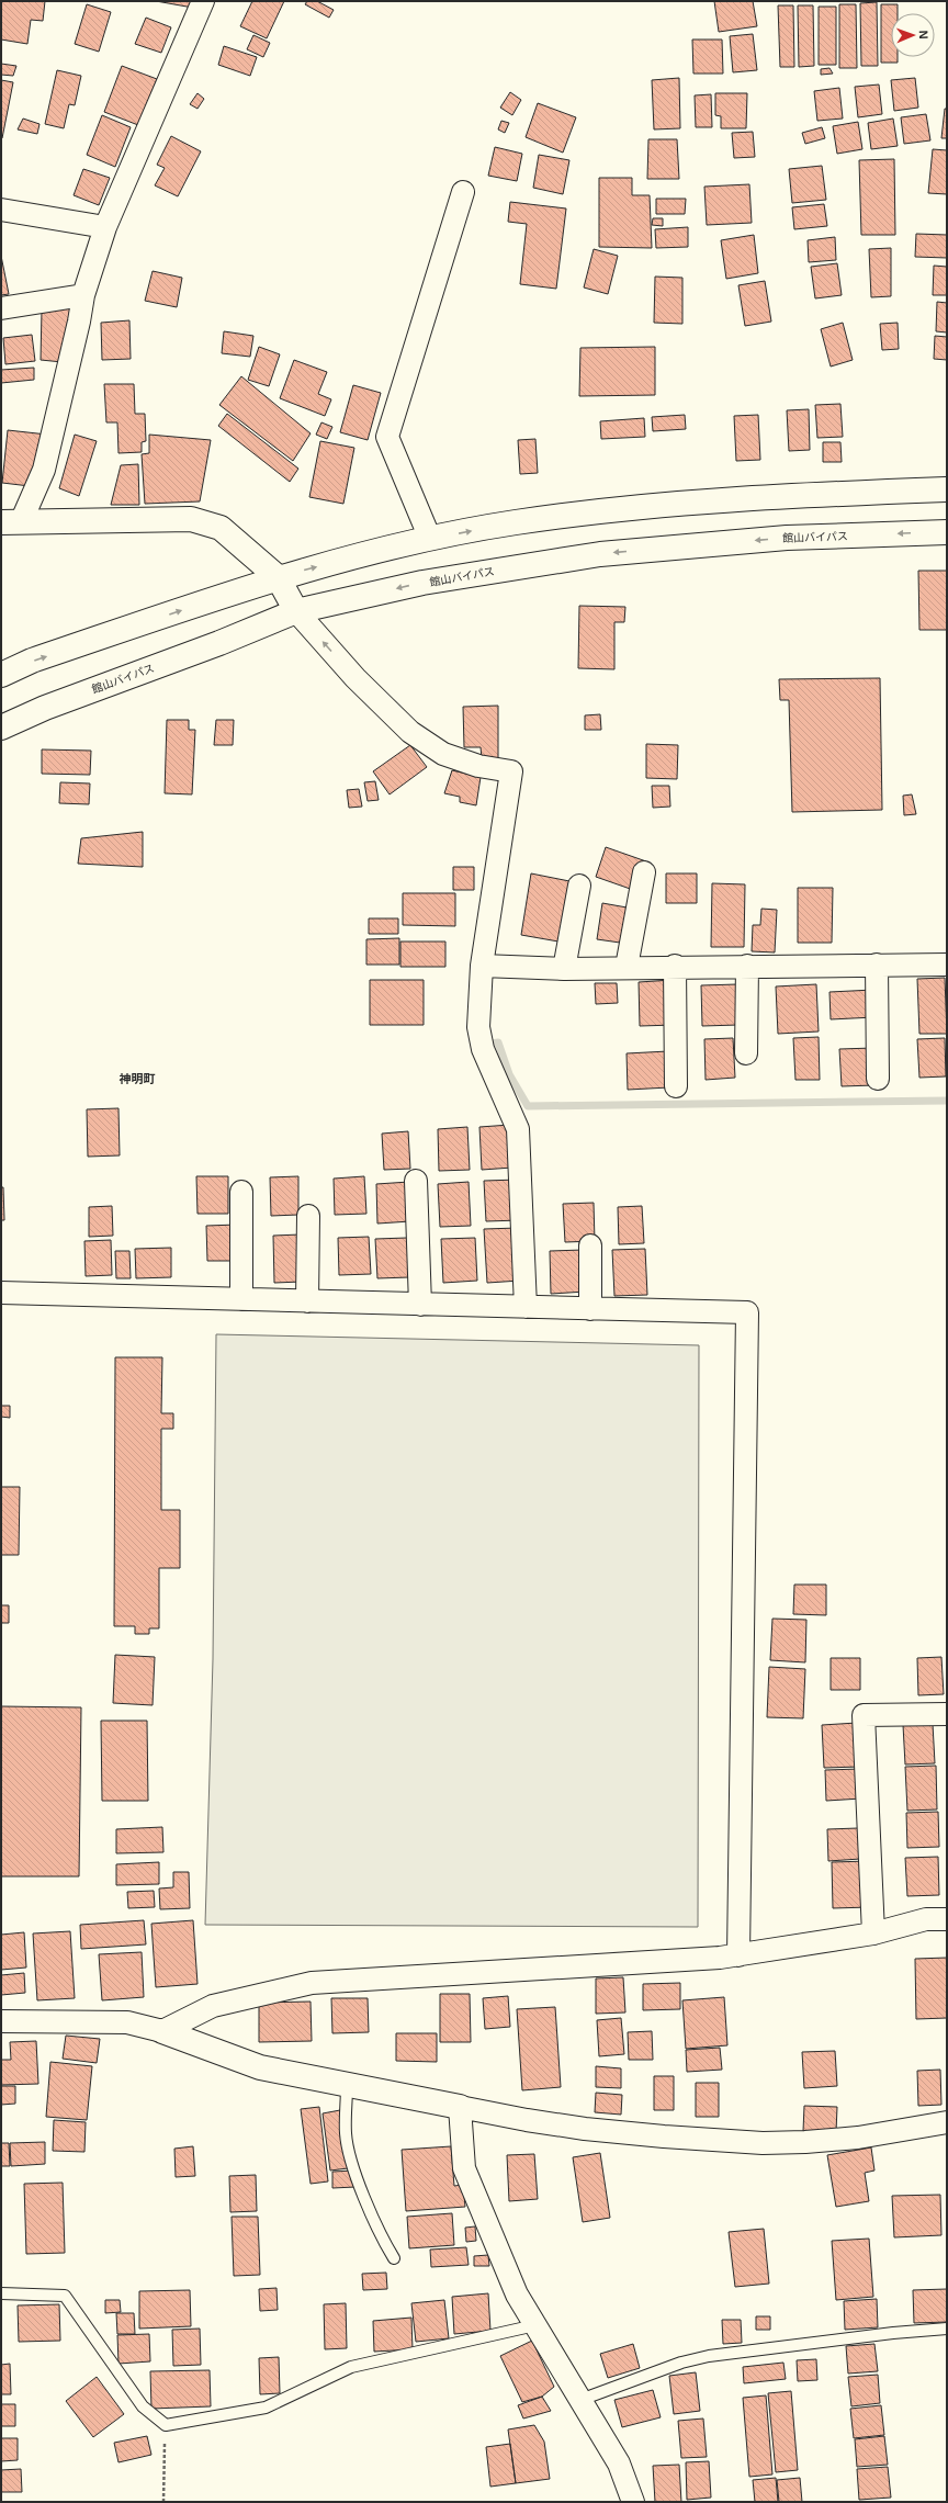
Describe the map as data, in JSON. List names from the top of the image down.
{
  "streets": {
    "main road": ["館山バイパス"]
  },
  "districts": ["神明町"],
  "north": "right"
}
